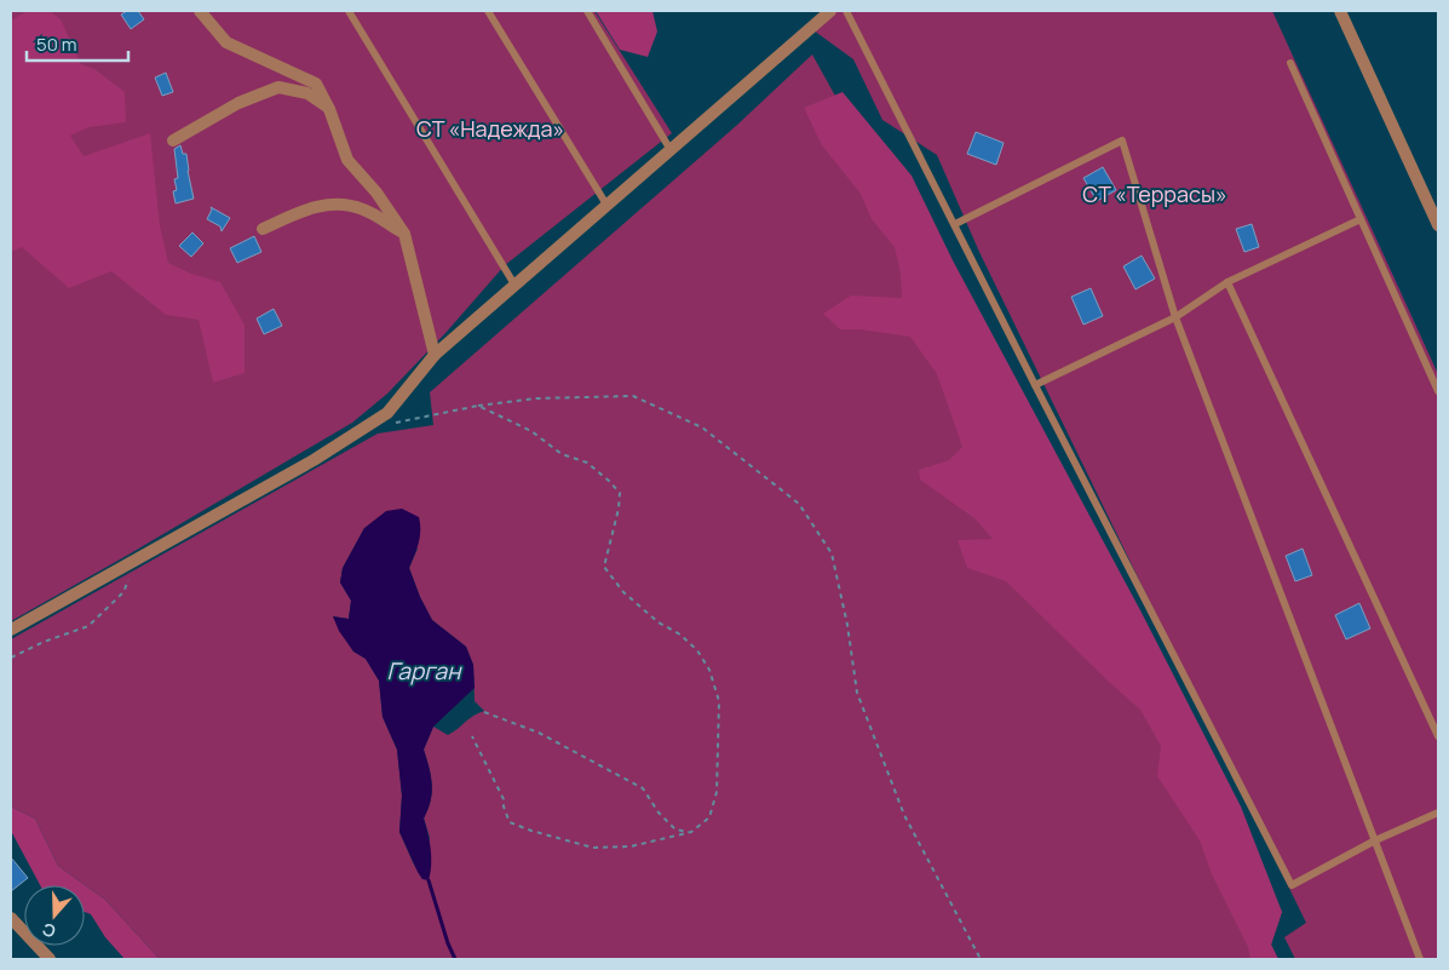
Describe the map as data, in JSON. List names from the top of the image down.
{
  "water": ["Гарган"],
  "parks": ["СТ «Надежда»", "СТ «Террасы»"],
  "scale_bar": "50 m",
  "north": "bottom"
}
